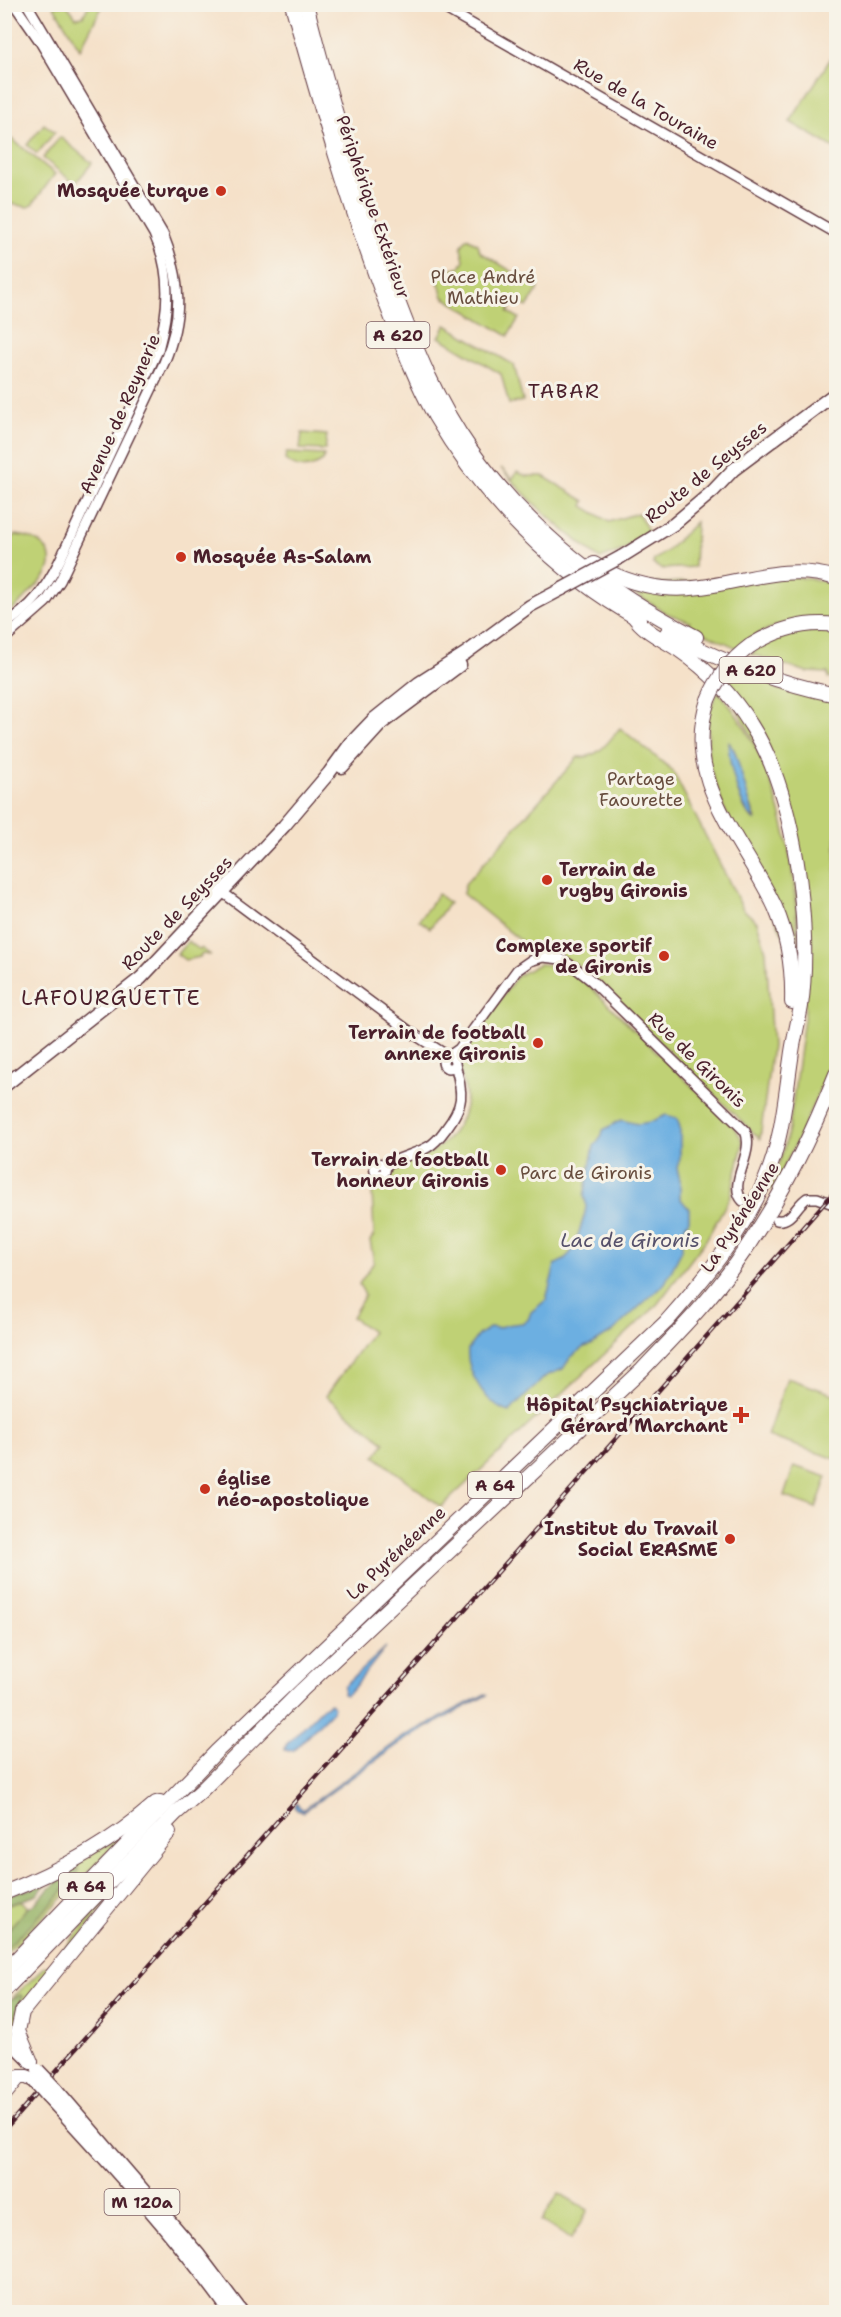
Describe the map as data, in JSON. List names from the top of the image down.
{
  "streets": {
    "highway": [
      "Périphérique Extérieur",
      "A 620",
      "La Pyrénéenne",
      "A 64"
    ],
    "main road": ["Route de Seysses", "M 120a"],
    "street": ["Rue de la Touraine", "Avenue de Reynerie", "Rue de Gironis"]
  },
  "districts": ["TABAR", "LAFOURGUETTE"],
  "water": ["Lac de Gironis"],
  "parks": ["Place André Mathieu", "Partage Faourette", "Parc de Gironis"],
  "places": {
    "other": [
      "Mosquée turque",
      "Mosquée As-Salam",
      "Terrain de rugby Gironis",
      "Complexe sportif de Gironis",
      "Terrain de football annexe Gironis",
      "Terrain de football honneur Gironis",
      "église néo-apostolique",
      "Institut du Travail Social ERASME"
    ],
    "health": ["Hôpital Psychiatrique Gérard Marchant"]
  }
}
